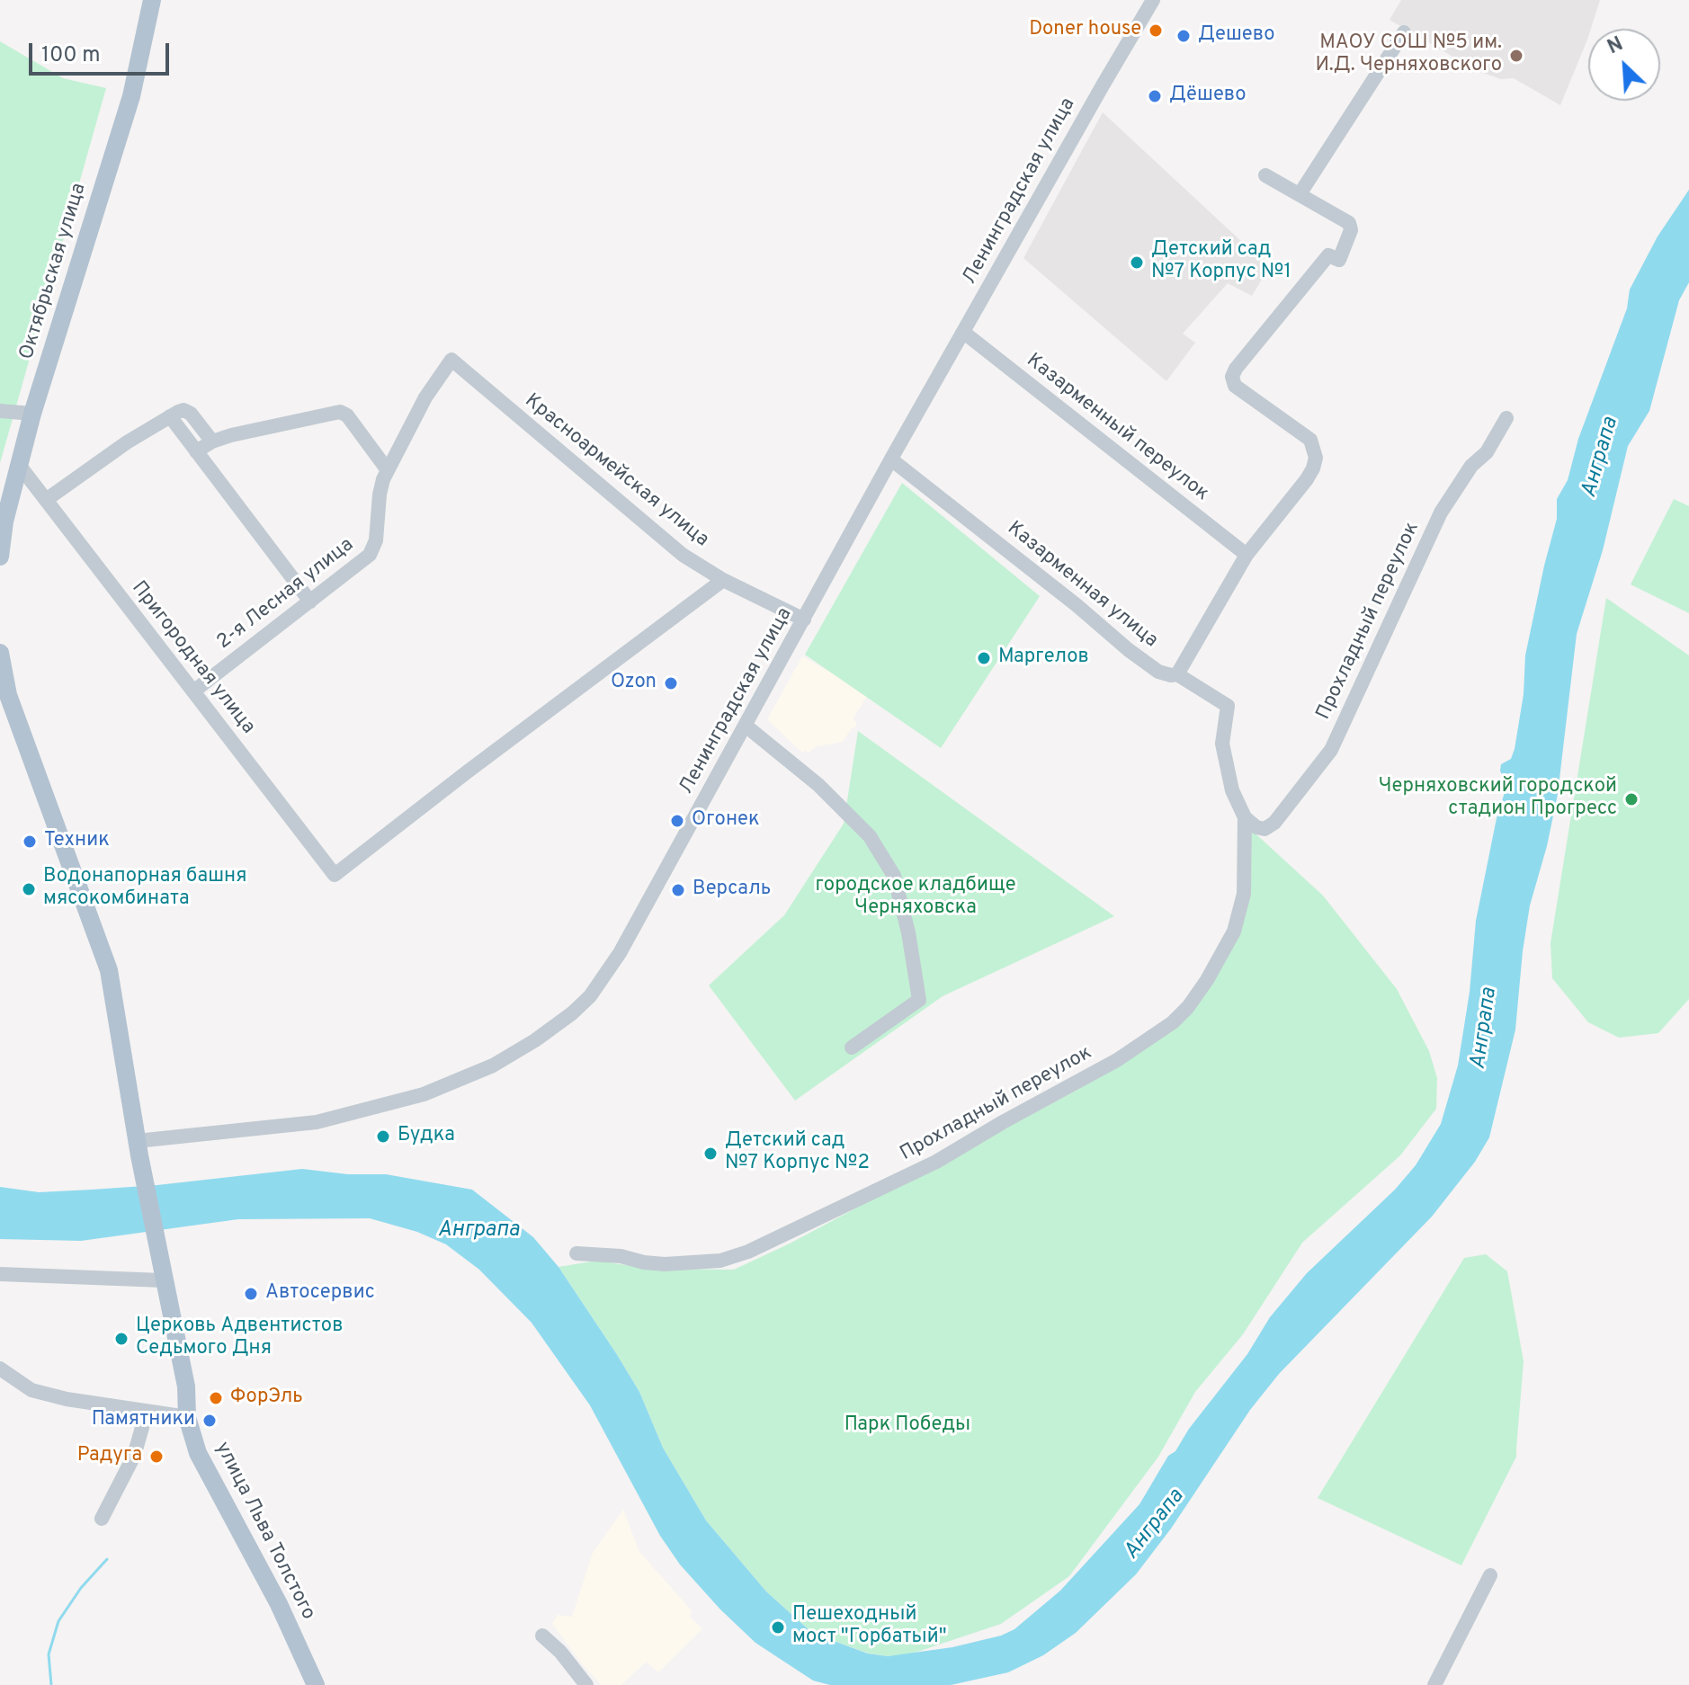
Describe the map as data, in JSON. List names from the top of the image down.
{
  "streets": {
    "main road": ["Октябрьская улица", "улица Льва Толстого"],
    "street": [
      "Ленинградская улица",
      "Казарменный переулок",
      "Красноармейская улица",
      "Казарменная улица",
      "2-я Лесная улица",
      "Прохладный переулок",
      "Пригородная улица"
    ]
  },
  "crossings": [
    ["Ленинградская улица", "Казарменный переулок"],
    ["Ленинградская улица", "Красноармейская улица"],
    ["Ленинградская улица", "Казарменная улица"],
    ["Ленинградская улица", "улица Льва Толстого"],
    ["Октябрьская улица", "Пригородная улица"],
    ["Красноармейская улица", "2-я Лесная улица"],
    ["Красноармейская улица", "Пригородная улица"],
    ["Казарменная улица", "Прохладный переулок"],
    ["2-я Лесная улица", "Пригородная улица"]
  ],
  "water": ["Анграпа"],
  "parks": ["городское кладбище Черняховска", "Парк Победы"],
  "places": [
    "Doner house",
    "Дешево",
    "МАОУ СОШ №5 им. И.Д. Черняховского",
    "Дёшево",
    "Детский сад №7 Корпус №1",
    "Маргелов",
    "Ozon",
    "Черняховский городской стадион Прогресс",
    "Огонек",
    "Техник",
    "Водонапорная башня мясокомбината",
    "Версаль",
    "Будка",
    "Детский сад №7 Корпус №2",
    "Автосервис",
    "Церковь Адвентистов Седьмого Дня",
    "ФорЭль",
    "Памятники",
    "Радуга",
    "Пешеходный мост \"Горбатый\""
  ],
  "scale_bar": "100 m",
  "north": "top left"
}
